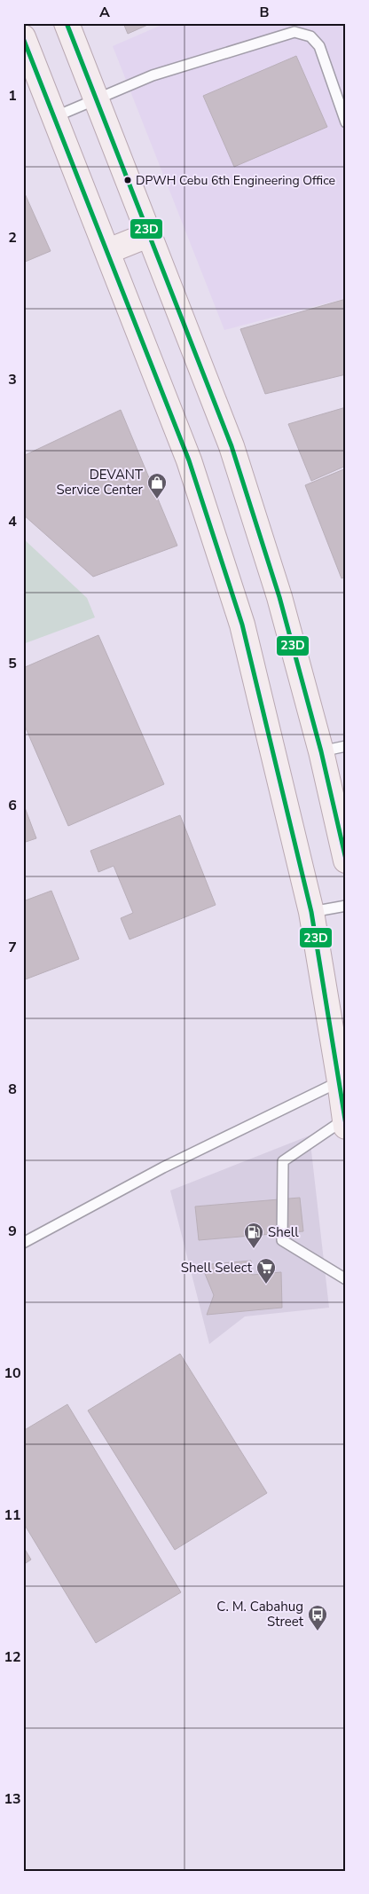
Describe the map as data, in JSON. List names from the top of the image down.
{
  "places": {
    "other": ["DPWH Cebu 6th Engineering Office"],
    "shop": ["DEVANT Service Center"],
    "fuel station": ["Shell"],
    "supermarket": ["Shell Select"],
    "bus stop": ["C. M. Cabahug Street"]
  },
  "lines": ["transit line 23D"],
  "grid": {
    "columns": ["A", "B"],
    "rows": [
      "1",
      "2",
      "3",
      "4",
      "5",
      "6",
      "7",
      "8",
      "9",
      "10",
      "11",
      "12",
      "13"
    ]
  }
}
